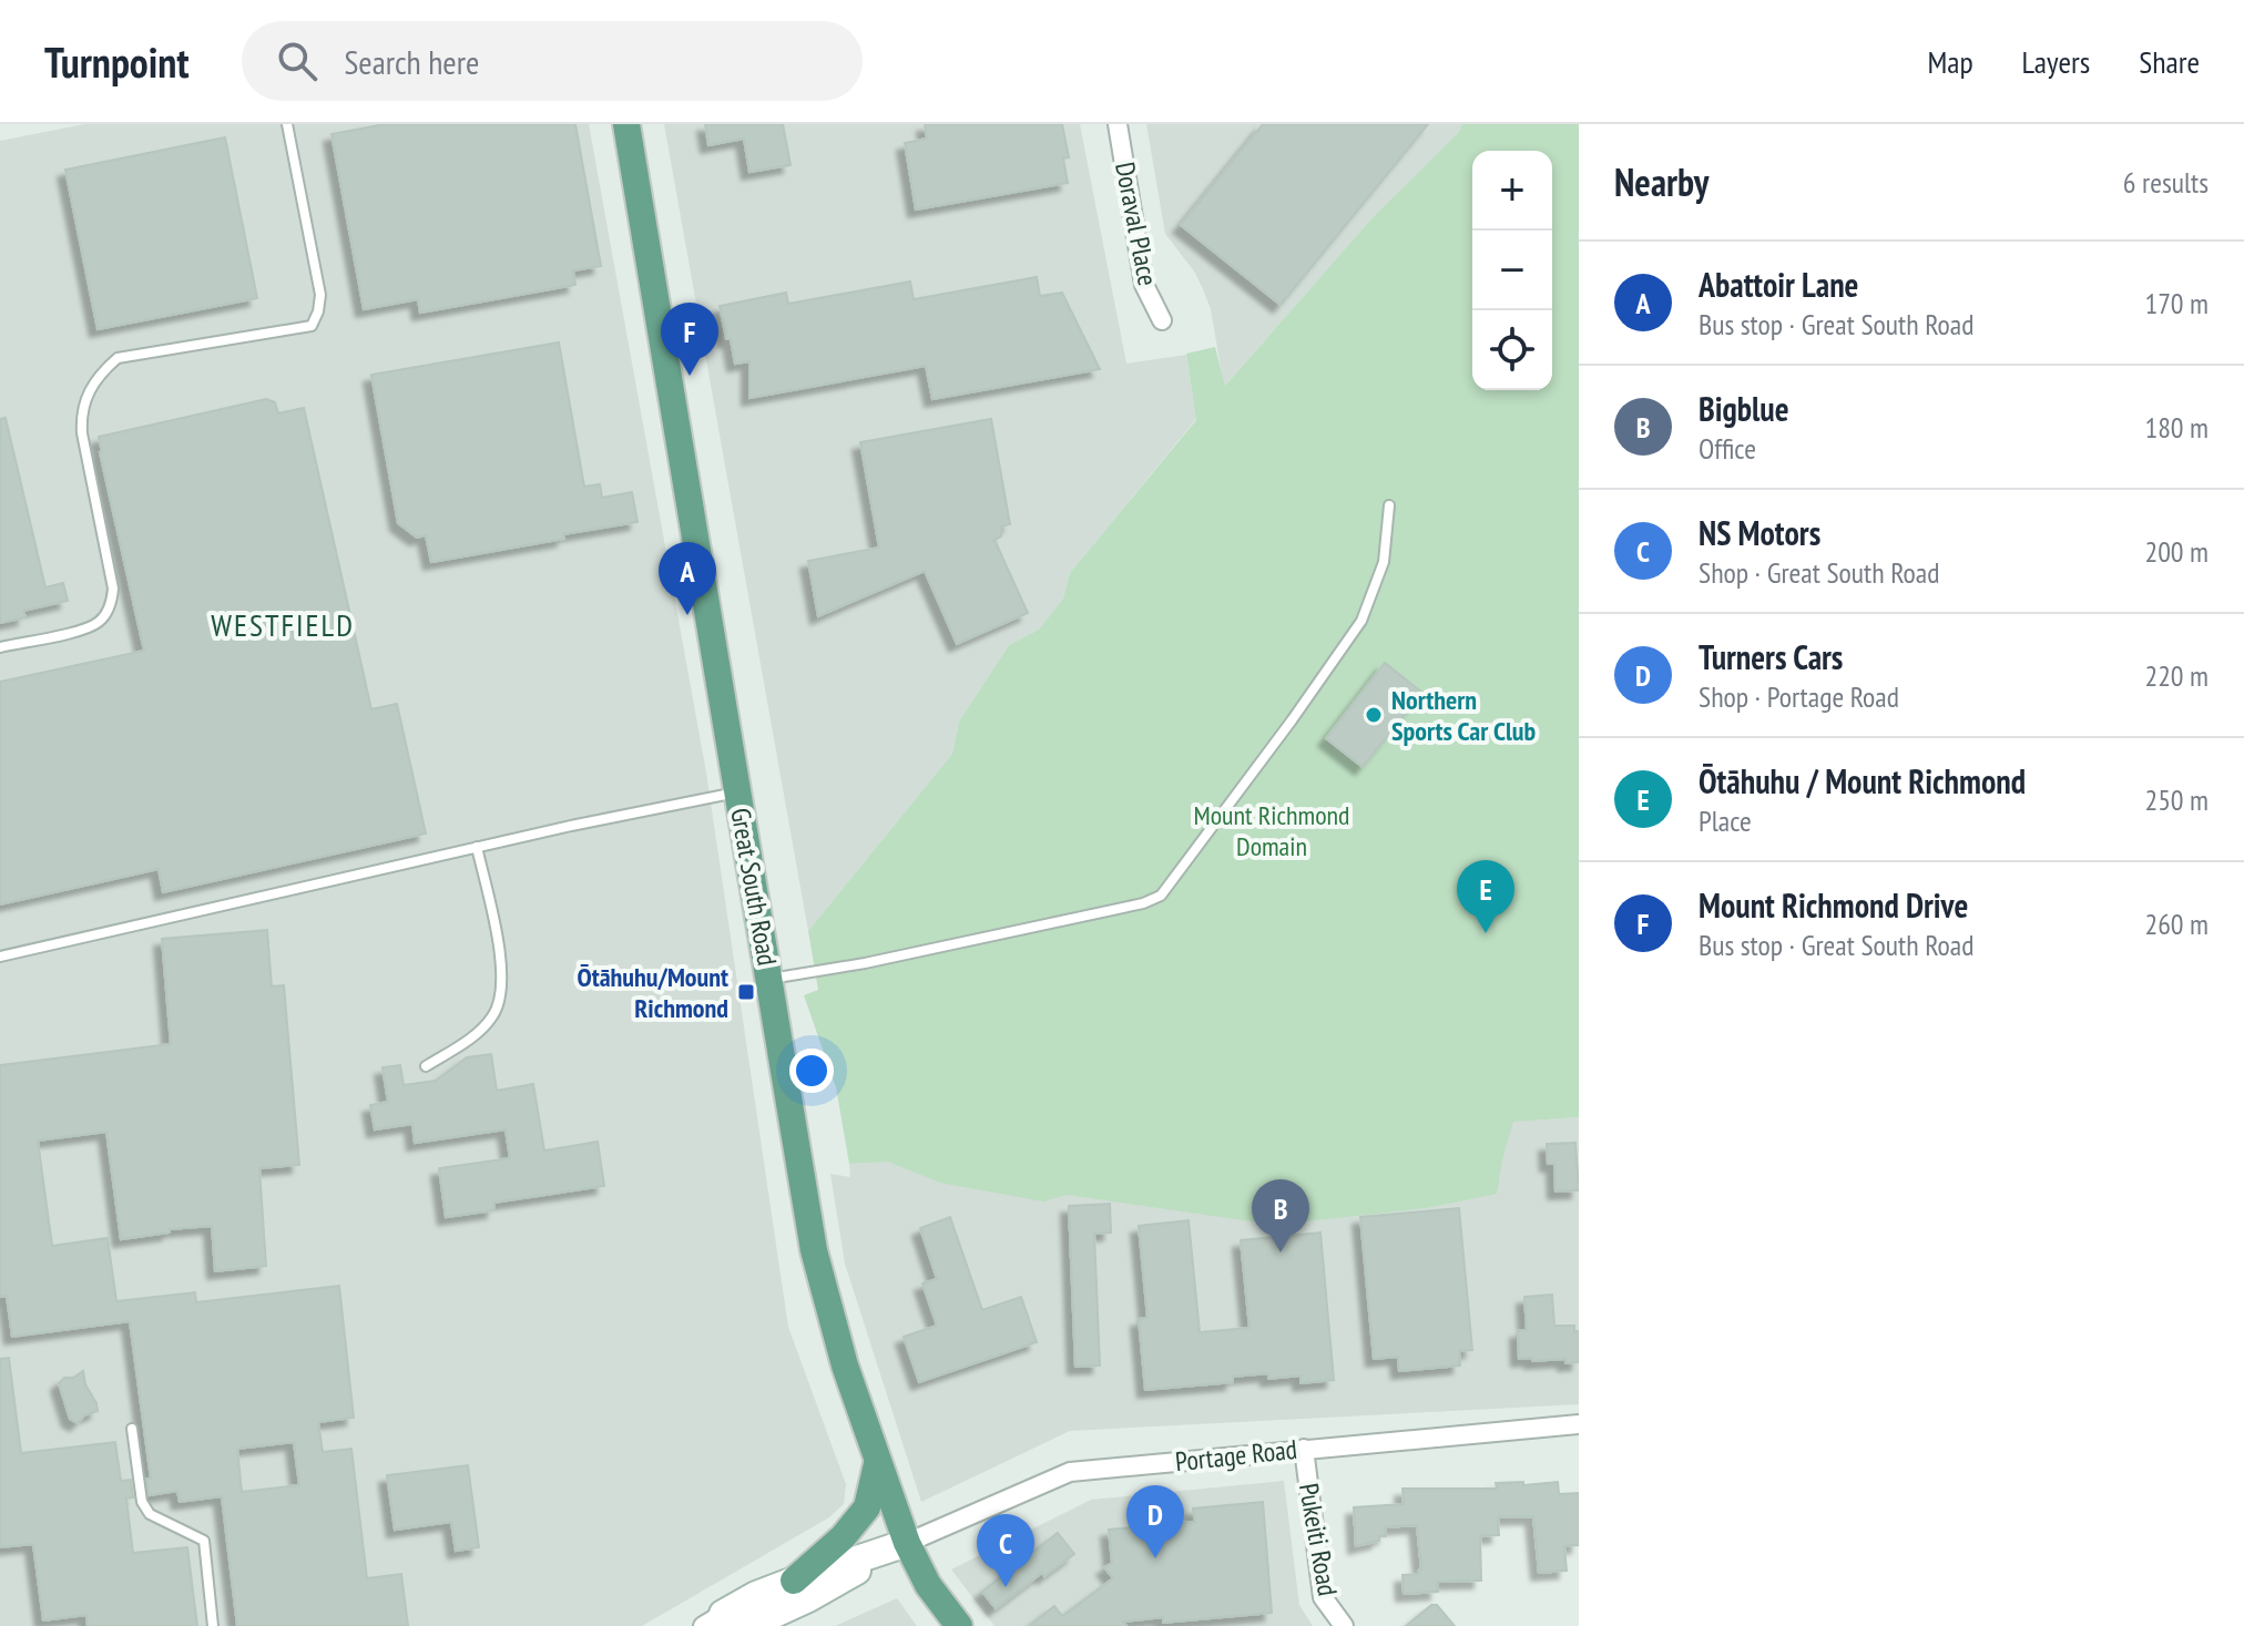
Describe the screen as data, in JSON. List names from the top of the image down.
{
  "streets": {
    "main road": ["Great South Road", "Portage Road"],
    "street": ["Doraval Place", "Pukeiti Road"]
  },
  "crossings": [
    ["Great South Road", "Portage Road"],
    ["Portage Road", "Pukeiti Road"]
  ],
  "districts": ["WESTFIELD"],
  "parks": ["Mount Richmond Domain"],
  "places": {
    "other": ["Northern Sports Car Club"],
    "transit": ["Ōtāhuhu/Mount Richmond"]
  },
  "page": {
    "header": "Turnpoint",
    "search": "Search here",
    "nav": ["Map", "Layers", "Share"],
    "heading": ["Nearby", "6 results"],
    "map_buttons": ["+", "−"],
    "list": [
      {
        "mark": "A",
        "name": "Abattoir Lane",
        "note": "Bus stop · Great South Road",
        "value": "170 m"
      },
      {
        "mark": "B",
        "name": "Bigblue",
        "note": "Office",
        "value": "180 m"
      },
      {
        "mark": "C",
        "name": "NS Motors",
        "note": "Shop · Great South Road",
        "value": "200 m"
      },
      {
        "mark": "D",
        "name": "Turners Cars",
        "note": "Shop · Portage Road",
        "value": "220 m"
      },
      {
        "mark": "E",
        "name": "Ōtāhuhu / Mount Richmond",
        "note": "Place",
        "value": "250 m"
      },
      {
        "mark": "F",
        "name": "Mount Richmond Drive",
        "note": "Bus stop · Great South Road",
        "value": "260 m"
      }
    ],
    "pins": [
      "F",
      "A",
      "E",
      "B",
      "D",
      "C"
    ]
  }
}
